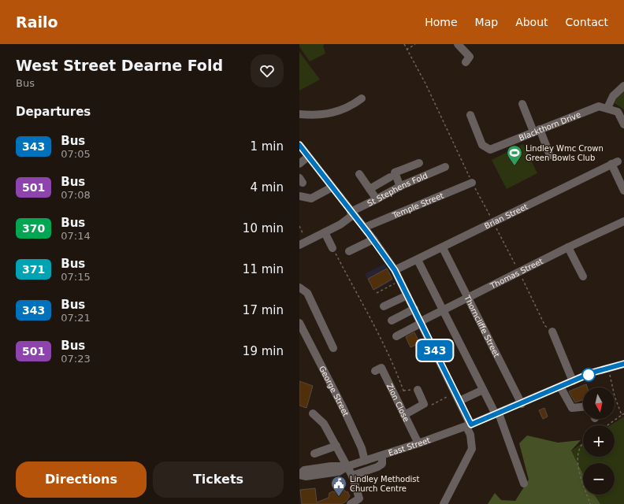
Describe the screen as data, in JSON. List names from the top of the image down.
{
  "streets": {
    "street": [
      "Blackthorn Drive",
      "St Stephens Fold",
      "Temple Street",
      "Brian Street",
      "Thomas Street",
      "Thorncliffe Street",
      "George Street",
      "Zion Close",
      "East Street"
    ]
  },
  "crossings": [
    ["Brian Street", "Thorncliffe Street"],
    ["Thomas Street", "Thorncliffe Street"],
    ["Thorncliffe Street", "East Street"],
    ["George Street", "East Street"],
    ["Zion Close", "East Street"]
  ],
  "places": {
    "sports": ["Lindley Wmc Crown Green Bowls Club"],
    "public building": ["Lindley Methodist Church Centre"]
  },
  "lines": ["bus line 343"],
  "north": "bottom",
  "page": {
    "header": "Railo",
    "nav": [
      "Home",
      "Map",
      "About",
      "Contact"
    ],
    "heading": [
      ["West Street Dearne Fold", "Bus"],
      "Departures"
    ],
    "on_map": "343",
    "list": [
      {
        "mark": "343",
        "name": "Bus",
        "note": "07:05",
        "value": "1 min"
      },
      {
        "mark": "501",
        "name": "Bus",
        "note": "07:08",
        "value": "4 min"
      },
      {
        "mark": "370",
        "name": "Bus",
        "note": "07:14",
        "value": "10 min"
      },
      {
        "mark": "371",
        "name": "Bus",
        "note": "07:15",
        "value": "11 min"
      },
      {
        "mark": "343",
        "name": "Bus",
        "note": "07:21",
        "value": "17 min"
      },
      {
        "mark": "501",
        "name": "Bus",
        "note": "07:23",
        "value": "19 min"
      }
    ],
    "map_buttons": ["+", "−"],
    "buttons": ["Directions", "Tickets"]
  }
}
